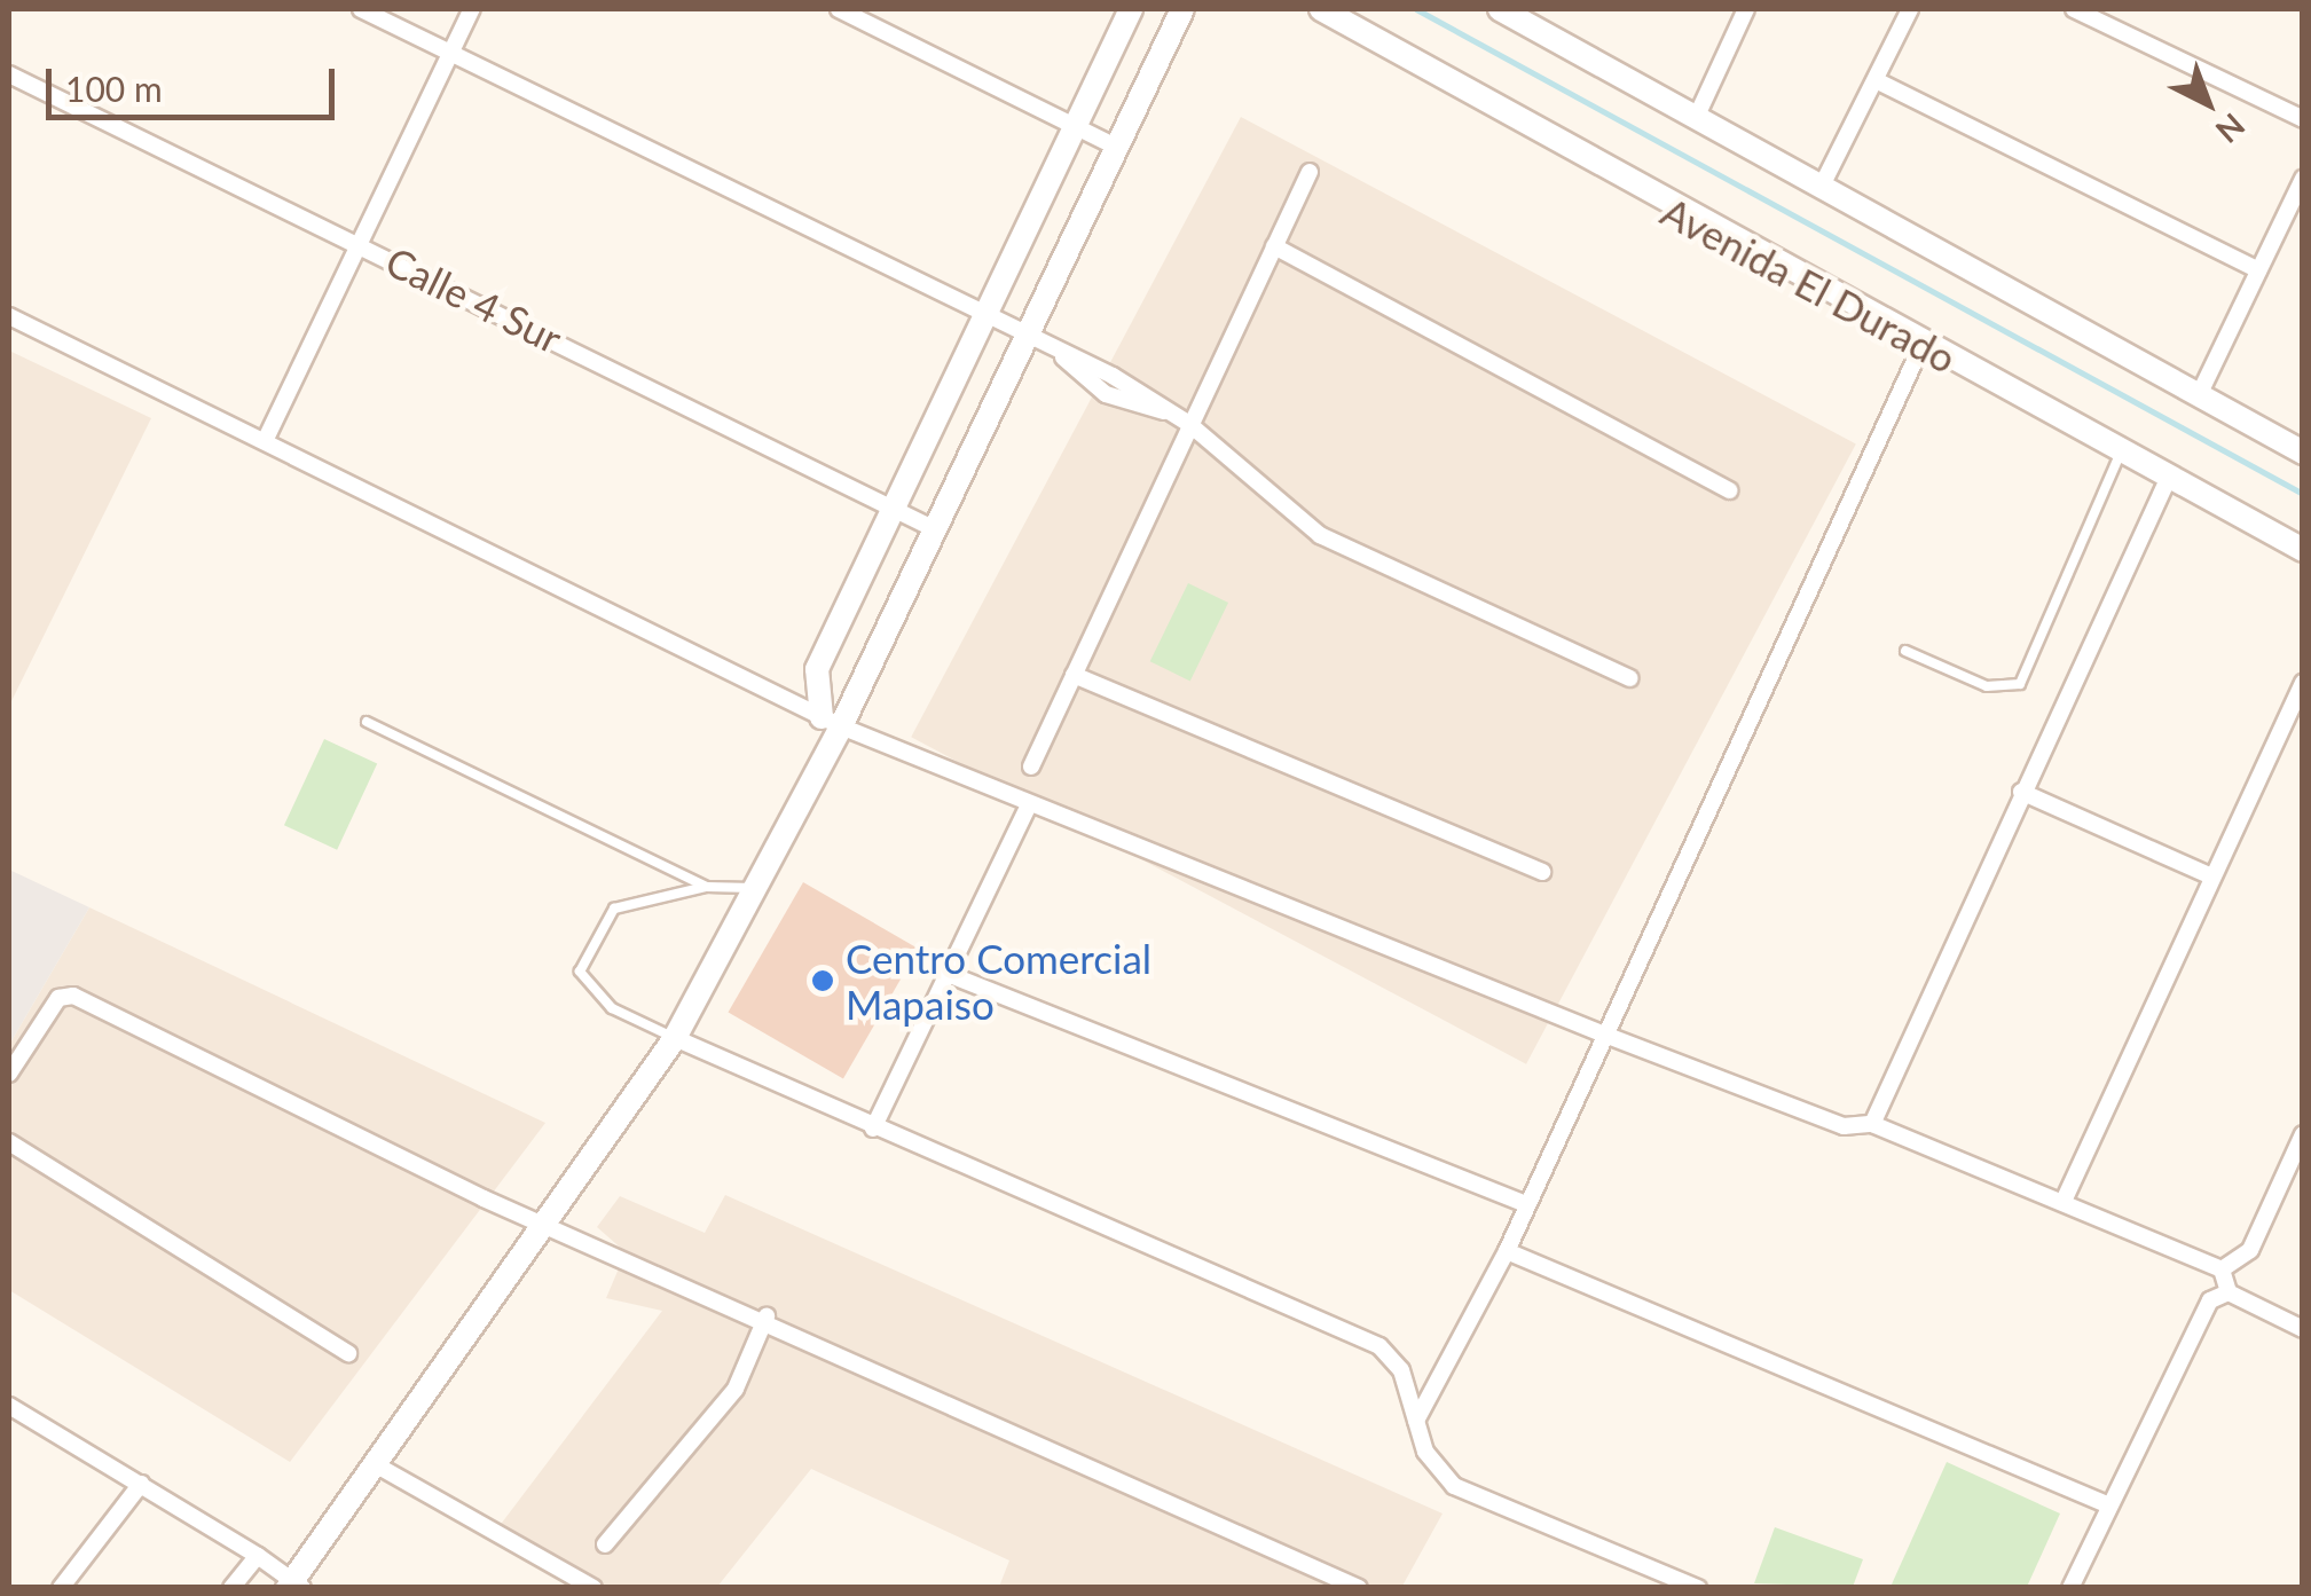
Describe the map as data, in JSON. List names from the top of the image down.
{
  "streets": {
    "street": ["Avenida El Durado", "Calle 4 Sur"]
  },
  "places": ["Centro Comercial Mapaiso"],
  "scale_bar": "100 m",
  "north": "bottom right"
}
